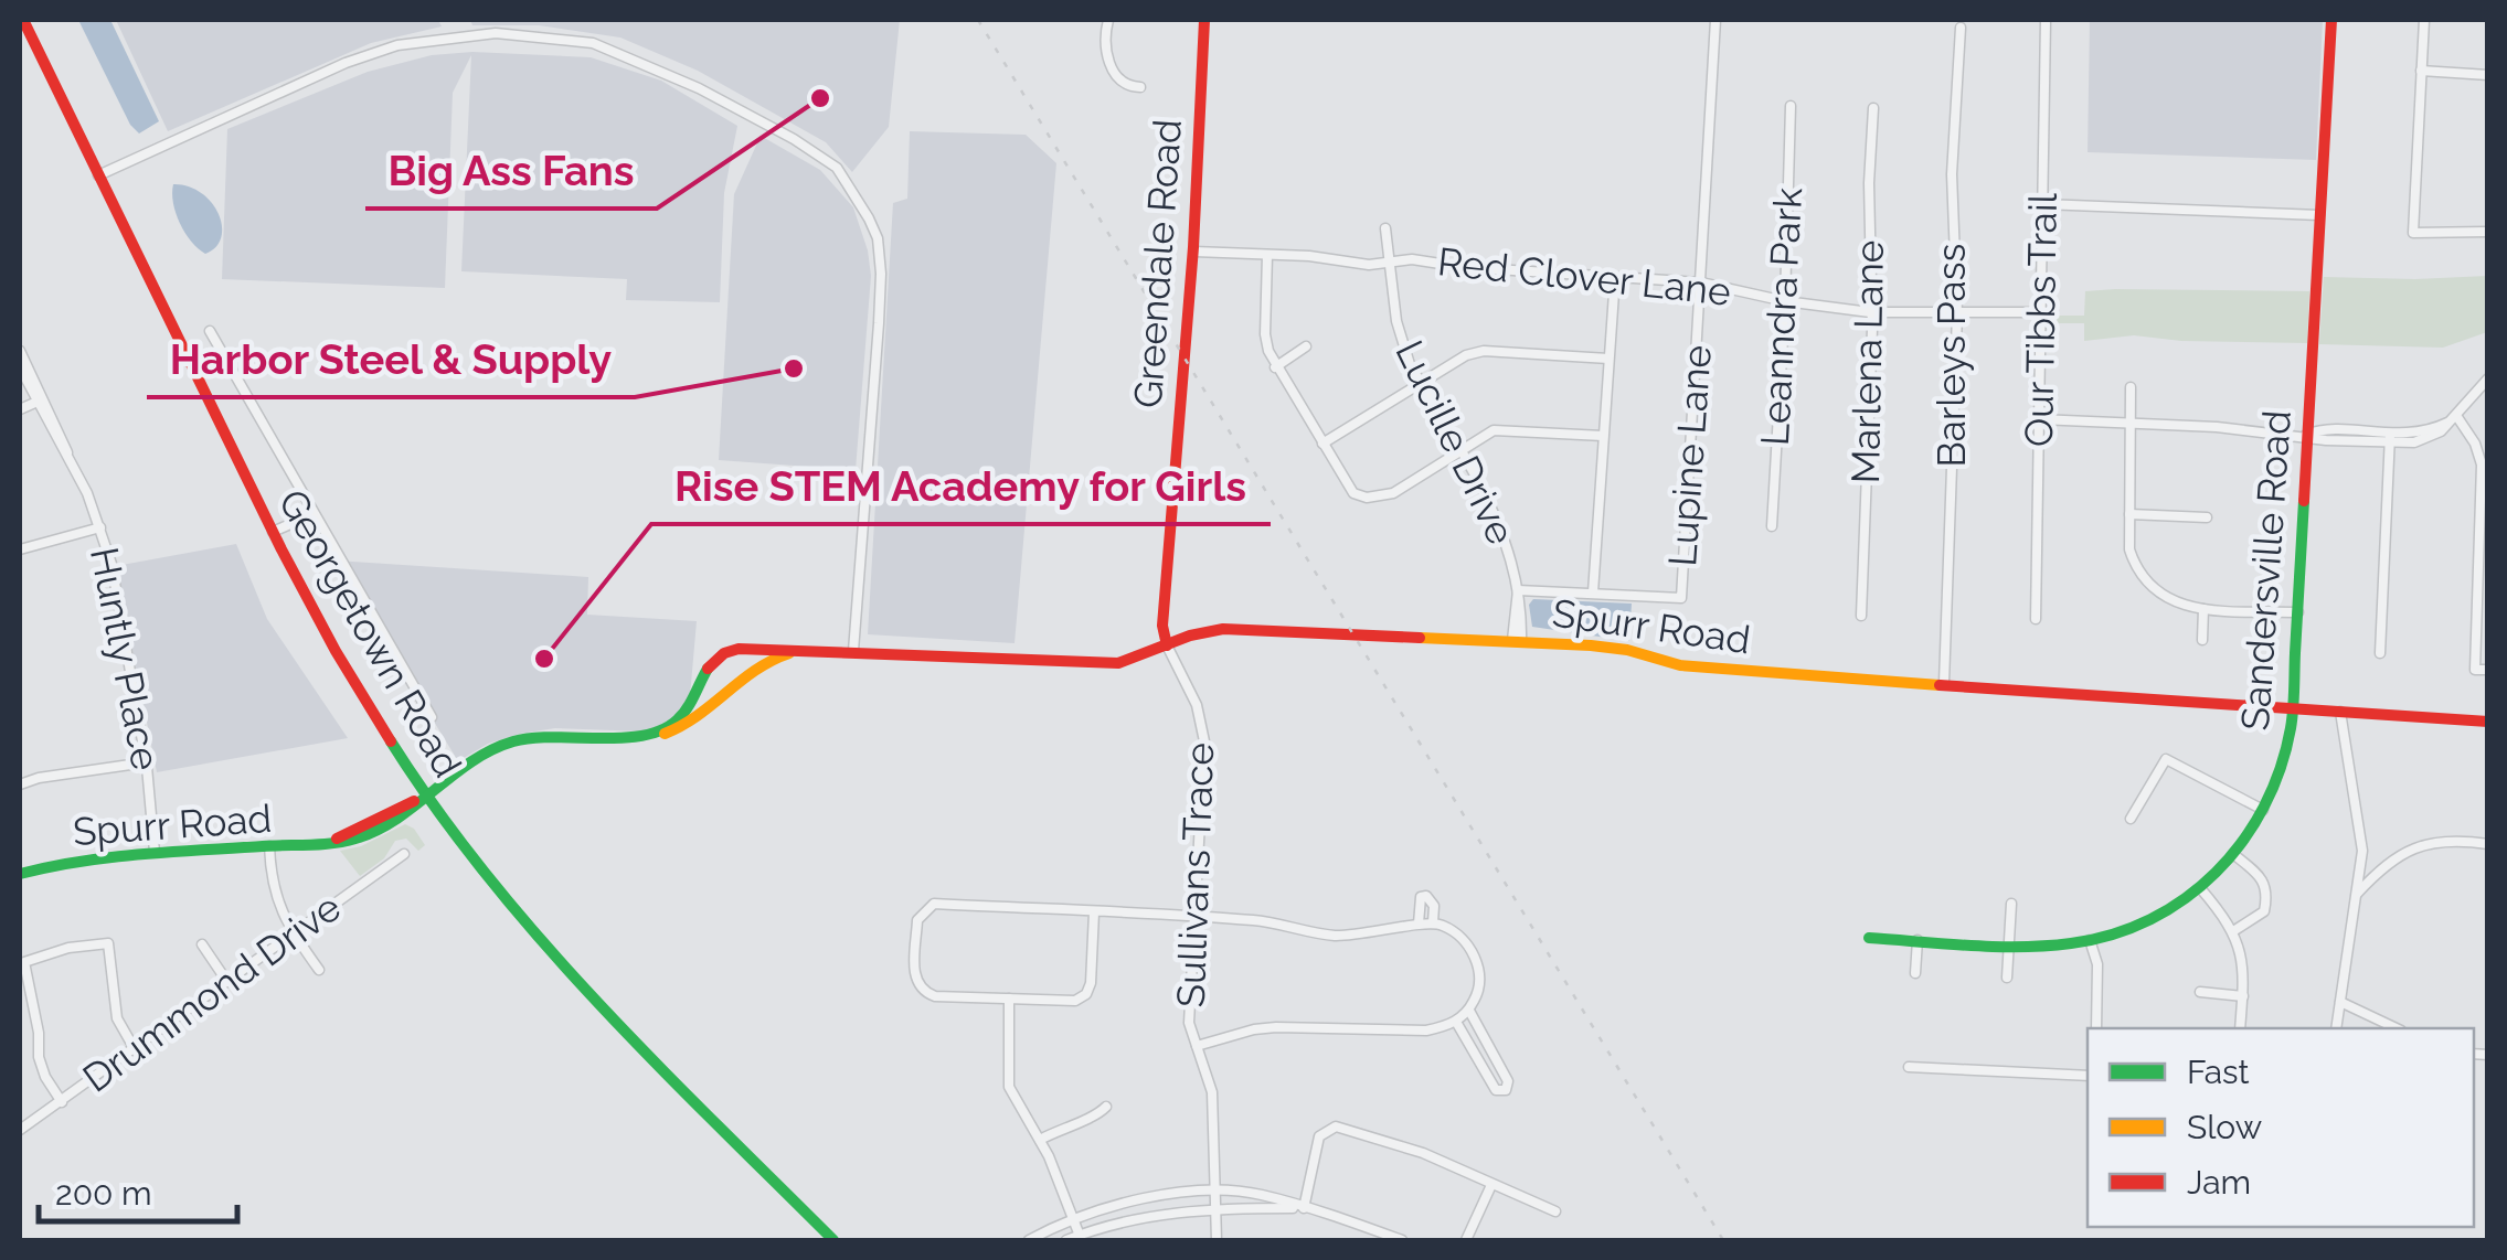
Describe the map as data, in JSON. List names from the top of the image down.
{
  "streets": {
    "street": [
      "Greendale Road",
      "Red Clover Lane",
      "Leanndra Park",
      "Our Tibbs Trail",
      "Barleys Pass",
      "Marlena Lane",
      "Lucille Drive",
      "Lupine Lane",
      "Sandersville Road",
      "Spurr Road",
      "Georgetown Road",
      "Huntly Place",
      "Sullivans Trace",
      "Drummond Drive"
    ]
  },
  "crossings": [
    ["Greendale Road", "Red Clover Lane"],
    ["Greendale Road", "Spurr Road"],
    ["Greendale Road", "Sullivans Trace"],
    ["Red Clover Lane", "Leanndra Park"],
    ["Red Clover Lane", "Our Tibbs Trail"],
    ["Red Clover Lane", "Barleys Pass"],
    ["Red Clover Lane", "Marlena Lane"],
    ["Red Clover Lane", "Lucille Drive"],
    ["Red Clover Lane", "Lupine Lane"],
    ["Barleys Pass", "Spurr Road"],
    ["Lucille Drive", "Lupine Lane"],
    ["Lucille Drive", "Spurr Road"],
    ["Sandersville Road", "Spurr Road"],
    ["Spurr Road", "Georgetown Road"],
    ["Spurr Road", "Huntly Place"],
    ["Spurr Road", "Sullivans Trace"]
  ],
  "places": ["Big Ass Fans", "Harbor Steel & Supply", "Rise STEM Academy for Girls"],
  "legend": ["Fast", "Slow", "Jam"],
  "scale_bar": "200 m"
}
